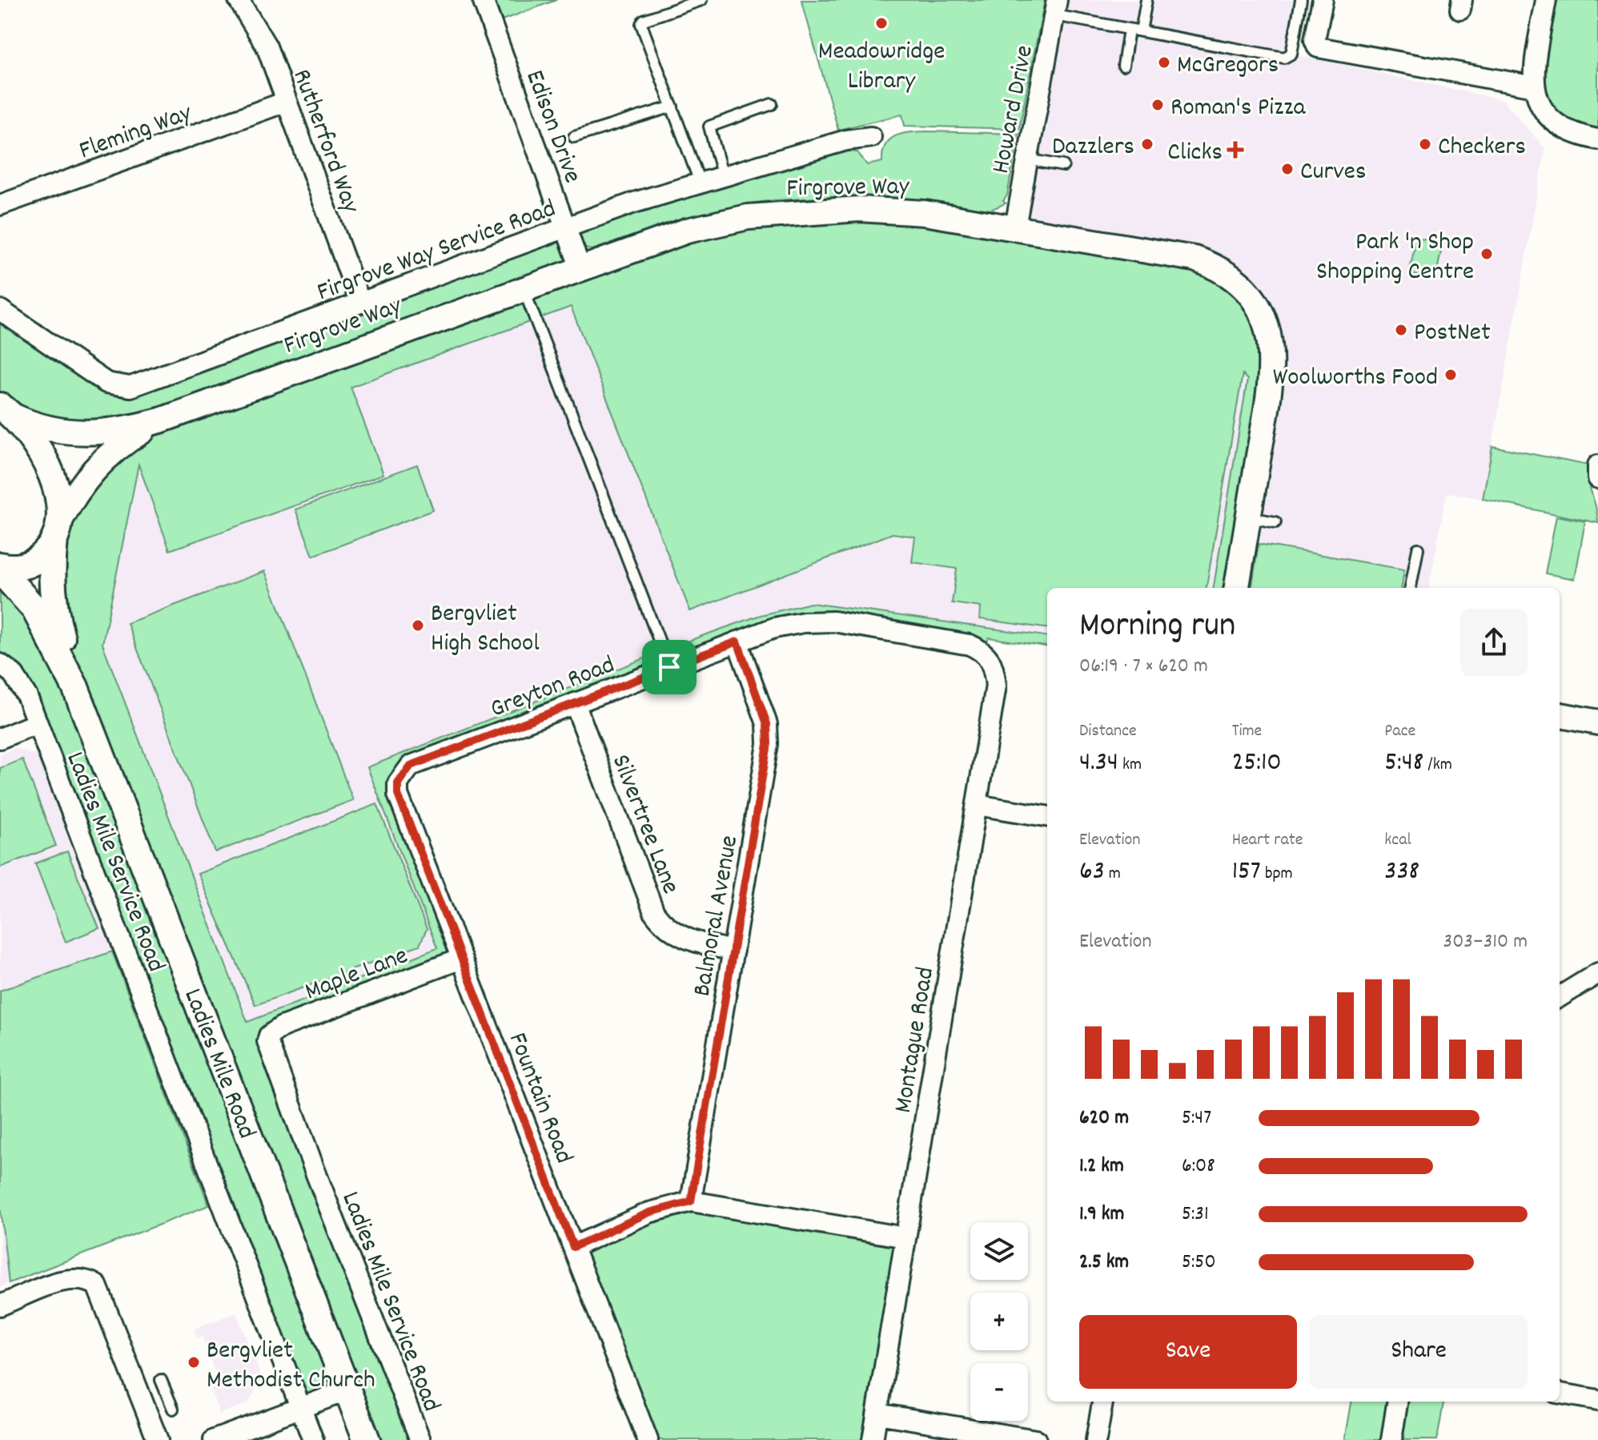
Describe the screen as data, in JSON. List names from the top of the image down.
{
  "streets": {
    "main road": ["Ladies Mile Road"],
    "street": [
      "Howard Drive",
      "Edison Drive",
      "Fleming Way",
      "Rutherford Way",
      "Firgrove Way",
      "Firgrove Way Service Road",
      "Greyton Road",
      "Silvertree Lane",
      "Ladies Mile Service Road",
      "Balmoral Avenue",
      "Maple Lane",
      "Montague Road",
      "Fountain Road"
    ]
  },
  "crossings": [
    ["Howard Drive", "Firgrove Way"],
    ["Edison Drive", "Firgrove Way"],
    ["Edison Drive", "Firgrove Way Service Road"],
    ["Fleming Way", "Rutherford Way"],
    ["Rutherford Way", "Firgrove Way Service Road"],
    ["Firgrove Way", "Ladies Mile Road"],
    ["Greyton Road", "Silvertree Lane"],
    ["Greyton Road", "Balmoral Avenue"],
    ["Greyton Road", "Montague Road"],
    ["Greyton Road", "Fountain Road"],
    ["Silvertree Lane", "Balmoral Avenue"],
    ["Ladies Mile Service Road", "Maple Lane"],
    ["Maple Lane", "Fountain Road"]
  ],
  "places": {
    "other": [
      "Meadowridge Library",
      "McGregors",
      "Roman's Pizza",
      "Dazzlers",
      "Checkers",
      "Curves",
      "Park 'n Shop Shopping Centre",
      "PostNet",
      "Woolworths Food",
      "Bergvliet High School",
      "Bergvliet Methodist Church"
    ],
    "health": ["Clicks"]
  },
  "page": {
    "heading": ["Morning run", "06:19 · 7 × 620 m"],
    "stats": [
      ["Distance", "4.34 km"],
      ["Time", "25:10"],
      ["Pace", "5:48 /km"],
      ["Elevation", "63 m"],
      ["Heart rate", "157 bpm"],
      ["kcal", "338"]
    ],
    "chart": ["Elevation", "303–310 m"],
    "list": [
      {
        "name": "620 m",
        "note": "5:47"
      },
      {
        "name": "1.2 km",
        "note": "6:08"
      },
      {
        "name": "1.9 km",
        "note": "5:31"
      },
      {
        "name": "2.5 km",
        "note": "5:50"
      }
    ],
    "map_buttons": ["+", "−"],
    "buttons": ["Save", "Share"]
  }
}
